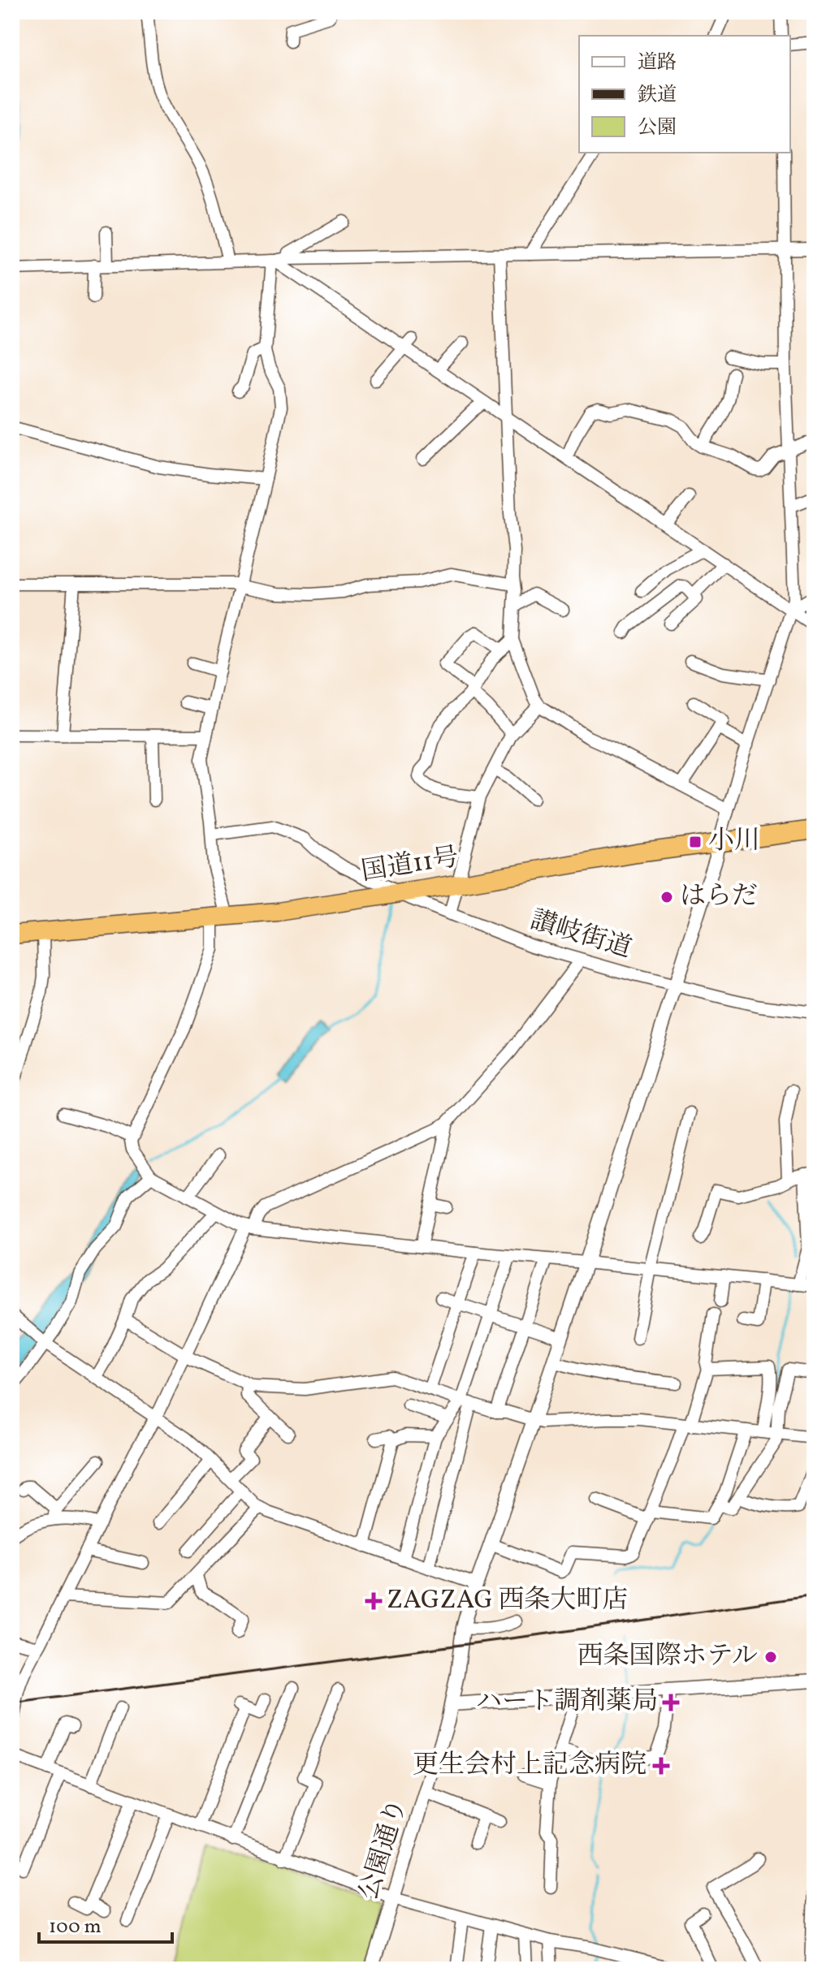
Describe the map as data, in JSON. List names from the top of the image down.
{
  "streets": {
    "highway": ["国道11号"],
    "street": ["讃岐街道", "公園通り"]
  },
  "crossings": [
    ["国道11号", "讃岐街道"],
    ["国道11号", "公園通り"],
    ["讃岐街道", "公園通り"]
  ],
  "places": {
    "transit": ["小川"],
    "other": ["はらだ", "西条国際ホテル"],
    "health": ["ZAGZAG 西条大町店", "ハート調剤薬局", "更生会村上記念病院"]
  },
  "legend": ["道路", "鉄道", "公園"],
  "scale_bar": "100 m"
}
